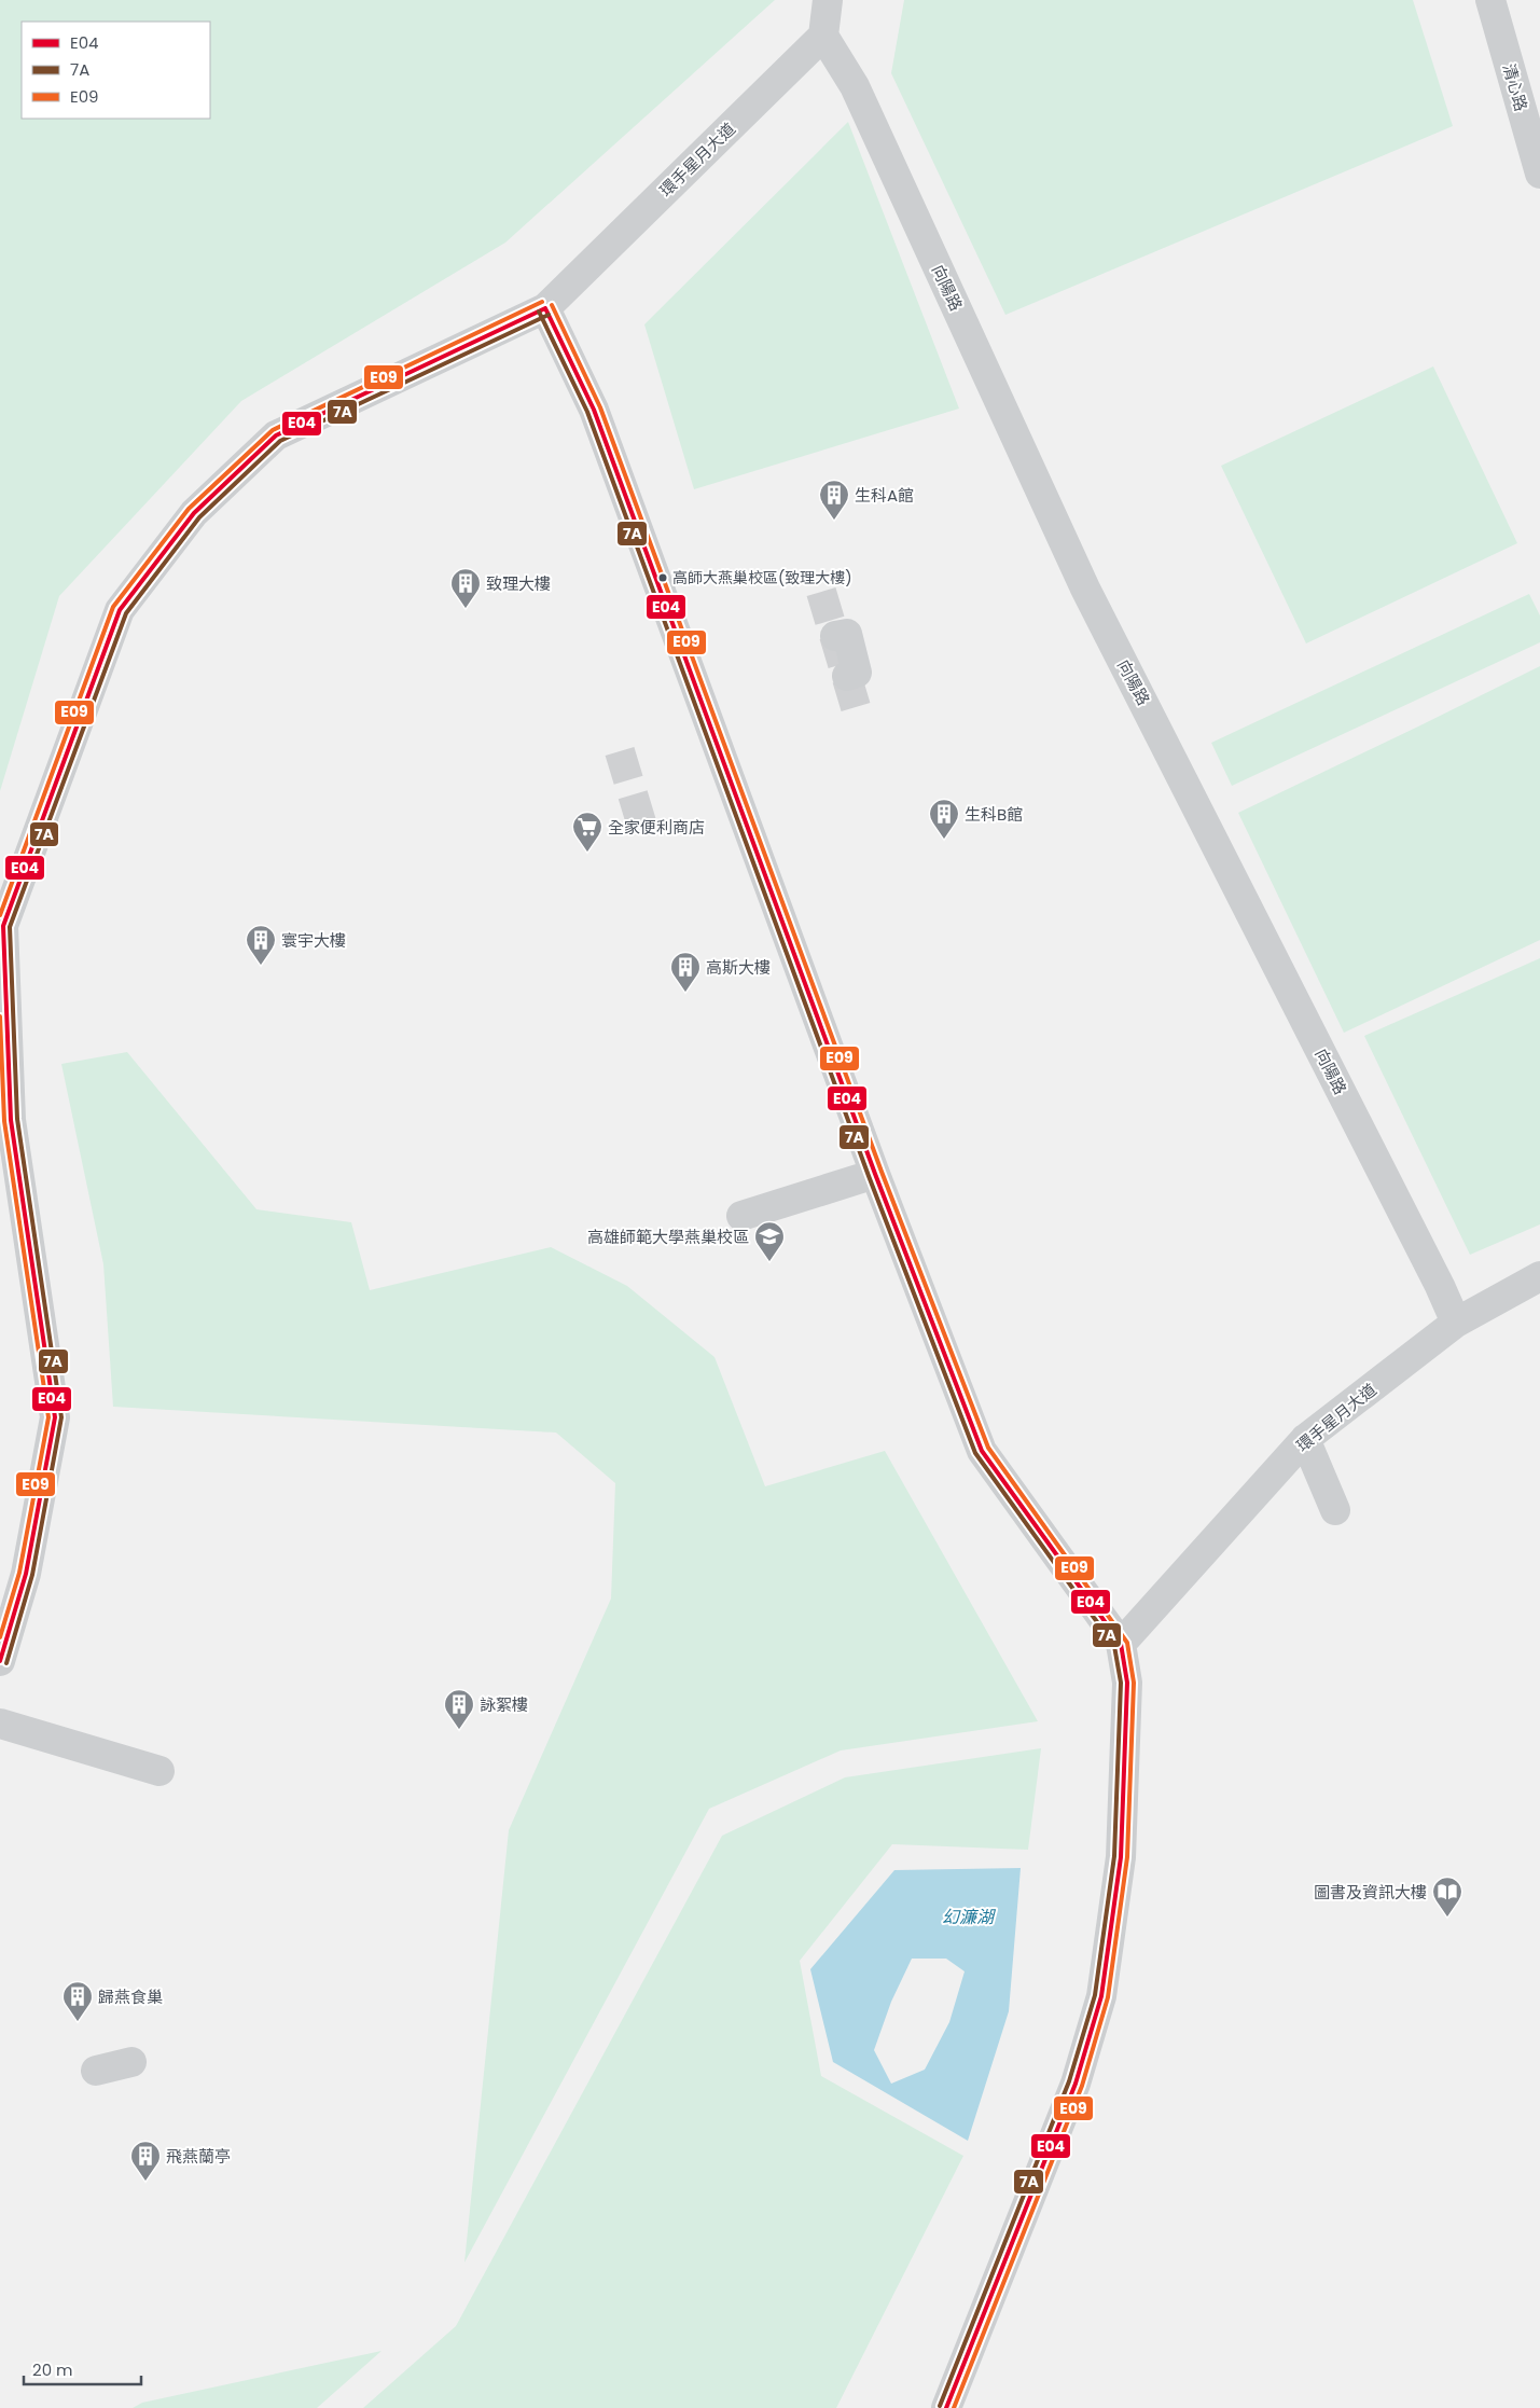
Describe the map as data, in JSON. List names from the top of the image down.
{
  "streets": {
    "street": ["清心路", "環手星月大道", "向陽路"]
  },
  "crossings": [
    ["環手星月大道", "向陽路"]
  ],
  "water": ["幻濂湖"],
  "places": {
    "building": [
      "生科A館",
      "致理大樓",
      "生科B館",
      "寰宇大樓",
      "高斯大樓",
      "詠絮樓",
      "歸燕食巢",
      "飛燕蘭亭"
    ],
    "other": ["高師大燕巢校區(致理大樓)"],
    "supermarket": ["全家便利商店"],
    "school or university": ["高雄師範大學燕巢校區"],
    "library": ["圖書及資訊大樓"]
  },
  "lines": ["transit line E09", "transit line E04", "transit line 7A"],
  "legend": ["E04", "7A", "E09"],
  "scale_bar": "20 m"
}
